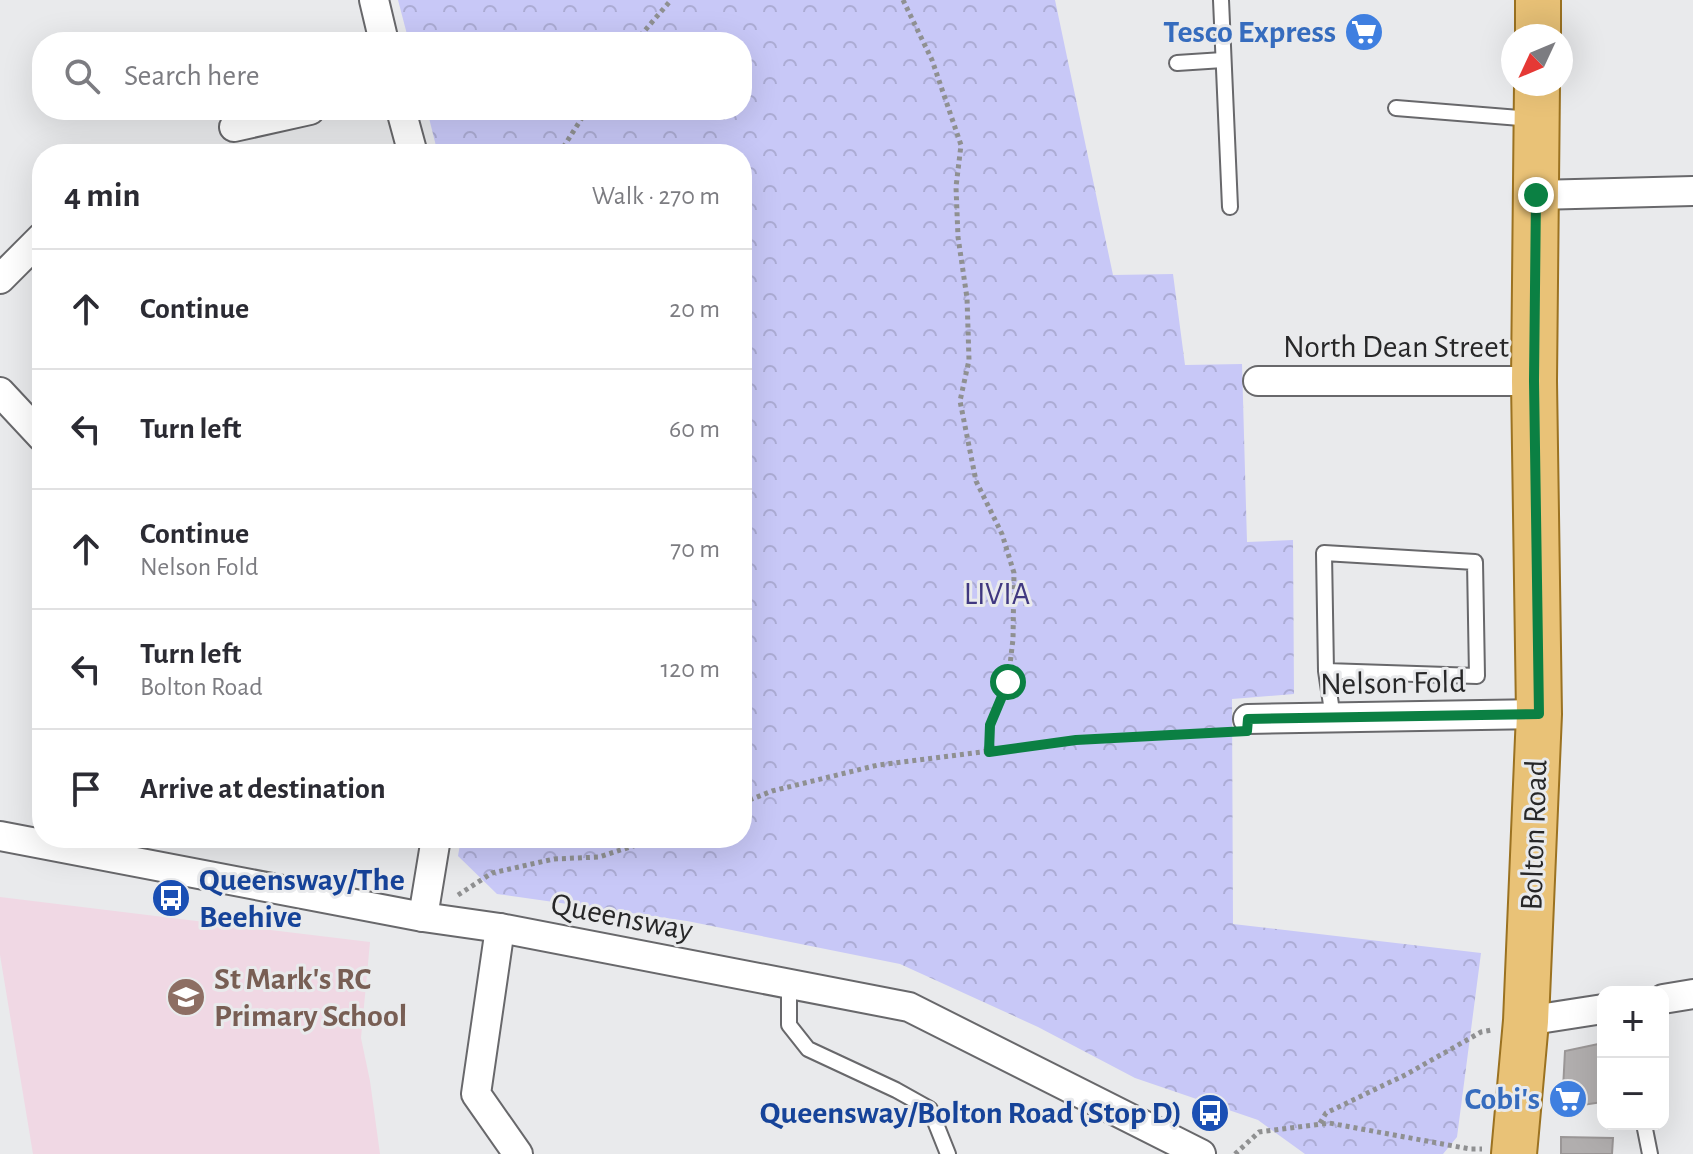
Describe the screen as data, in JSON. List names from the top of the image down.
{
  "streets": {
    "main road": ["Bolton Road"],
    "street": ["North Dean Street", "Nelson Fold", "Queensway"]
  },
  "crossings": [
    ["North Dean Street", "Bolton Road"],
    ["Nelson Fold", "Bolton Road"]
  ],
  "parks": ["LIVIA"],
  "places": {
    "supermarket": ["Tesco Express", "Cobi's"],
    "bus stop": ["Queensway/The Beehive", "Queensway/Bolton Road (Stop D)"],
    "school or university": ["St Mark's RC Primary School"]
  },
  "north": "bottom left",
  "page": {
    "search": "Search here",
    "heading": ["4 min", "Walk · 270 m"],
    "list": [
      ["Continue", "20 m"],
      ["Turn left", "60 m"],
      ["Continue", "Nelson Fold", "70 m"],
      ["Turn left", "Bolton Road", "120 m"],
      "Arrive at destination"
    ],
    "map_buttons": ["+", "−"]
  }
}
